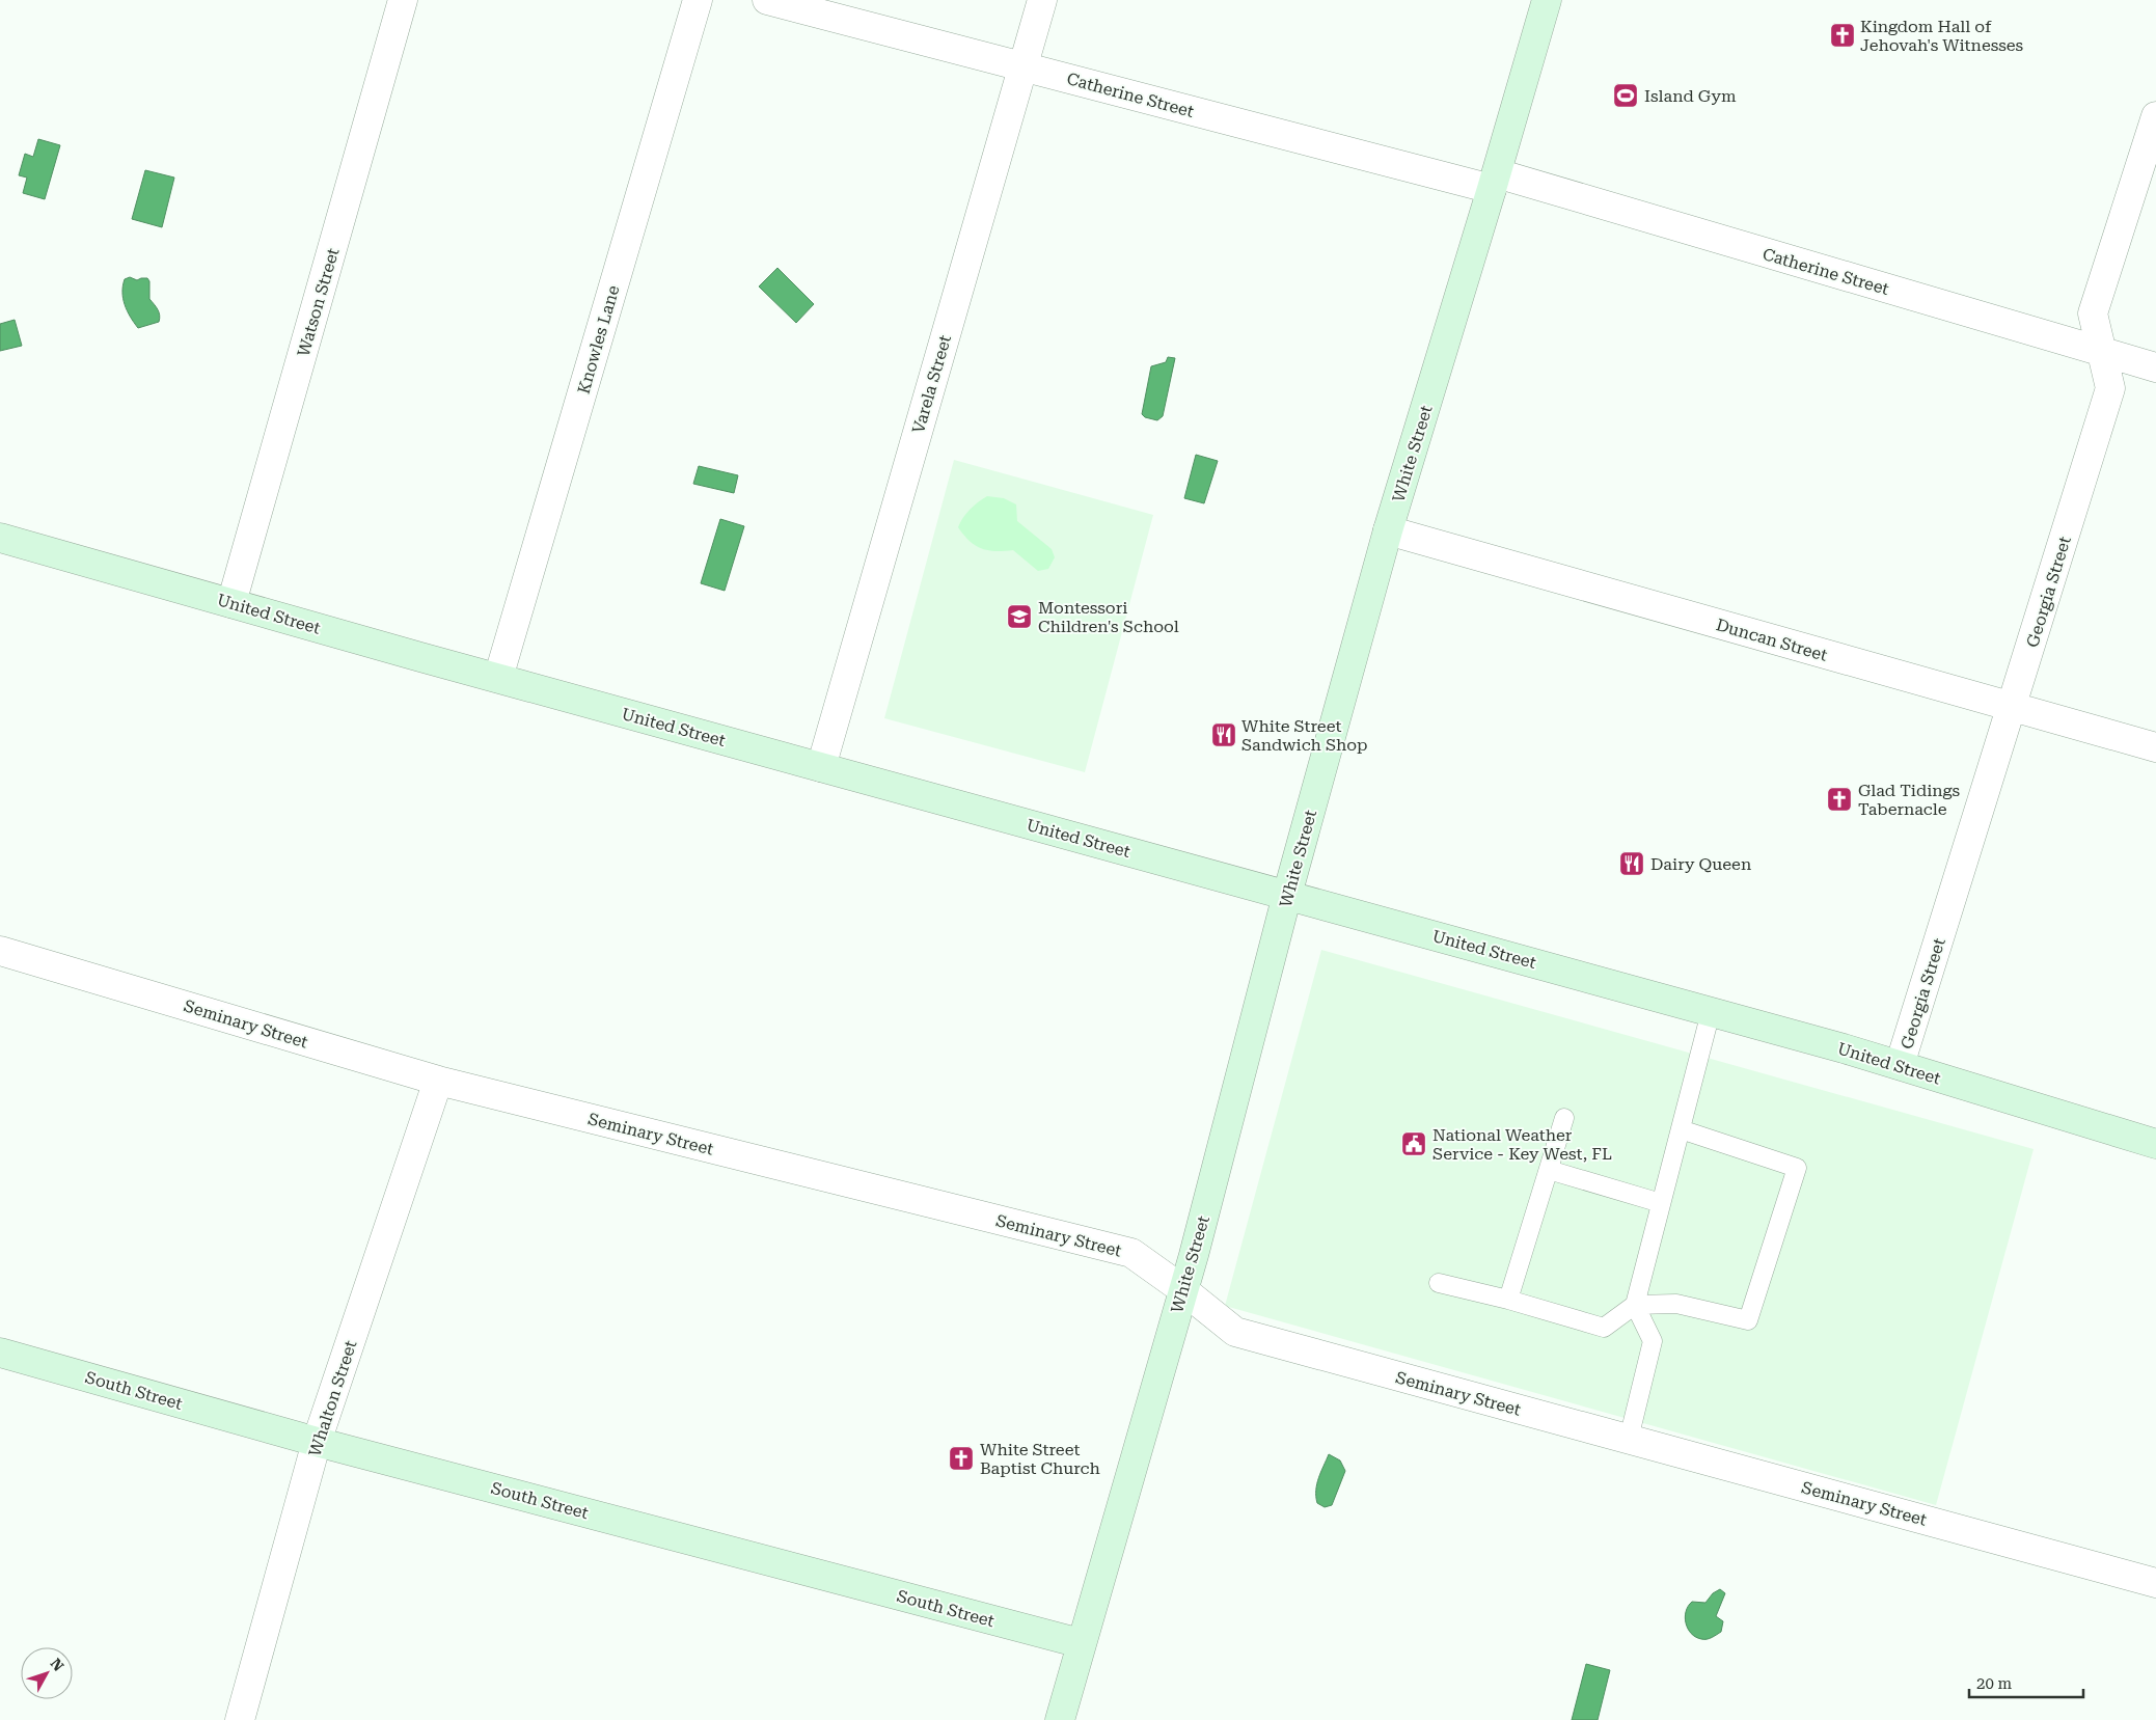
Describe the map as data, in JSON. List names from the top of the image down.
{
  "streets": {
    "street": [
      "Catherine Street",
      "Watson Street",
      "Knowles Lane",
      "Varela Street",
      "White Street",
      "Georgia Street",
      "United Street",
      "Duncan Street",
      "Seminary Street",
      "South Street",
      "Whalton Street"
    ]
  },
  "crossings": [
    ["Catherine Street", "Varela Street"],
    ["Catherine Street", "White Street"],
    ["Catherine Street", "Georgia Street"],
    ["Watson Street", "United Street"],
    ["Knowles Lane", "United Street"],
    ["Varela Street", "United Street"],
    ["White Street", "United Street"],
    ["White Street", "Duncan Street"],
    ["White Street", "Seminary Street"],
    ["White Street", "South Street"],
    ["Georgia Street", "United Street"],
    ["Georgia Street", "Duncan Street"],
    ["Seminary Street", "Whalton Street"],
    ["South Street", "Whalton Street"]
  ],
  "places": {
    "church": ["Kingdom Hall of Jehovah's Witnesses", "Glad Tidings Tabernacle", "White Street Baptist Church"],
    "sports": ["Island Gym"],
    "school or university": ["Montessori Children's School"],
    "restaurant": ["White Street Sandwich Shop", "Dairy Queen"],
    "public building": ["National Weather Service - Key West, FL"]
  },
  "scale_bar": "20 m",
  "north": "top right"
}
